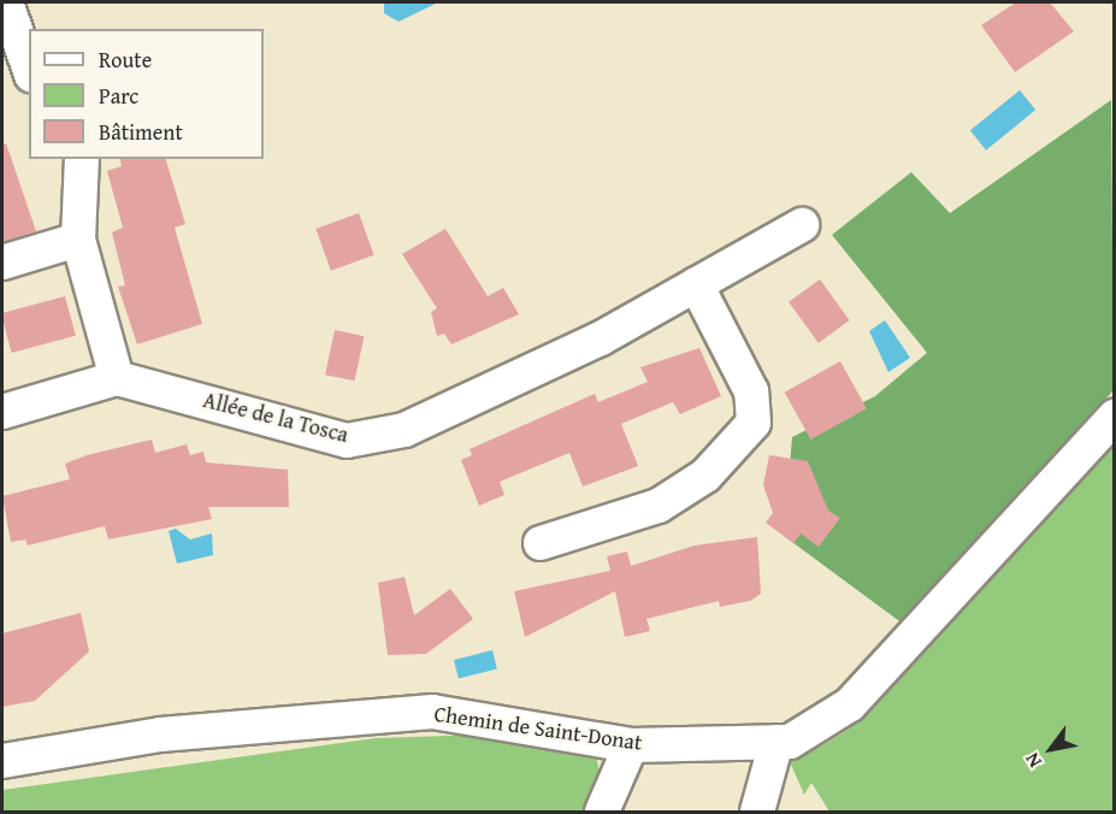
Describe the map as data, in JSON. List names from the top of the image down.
{
  "streets": {
    "street": ["Allée de la Tosca", "Chemin de Saint-Donat"]
  },
  "legend": ["Route", "Parc", "Bâtiment"],
  "north": "bottom left"
}
